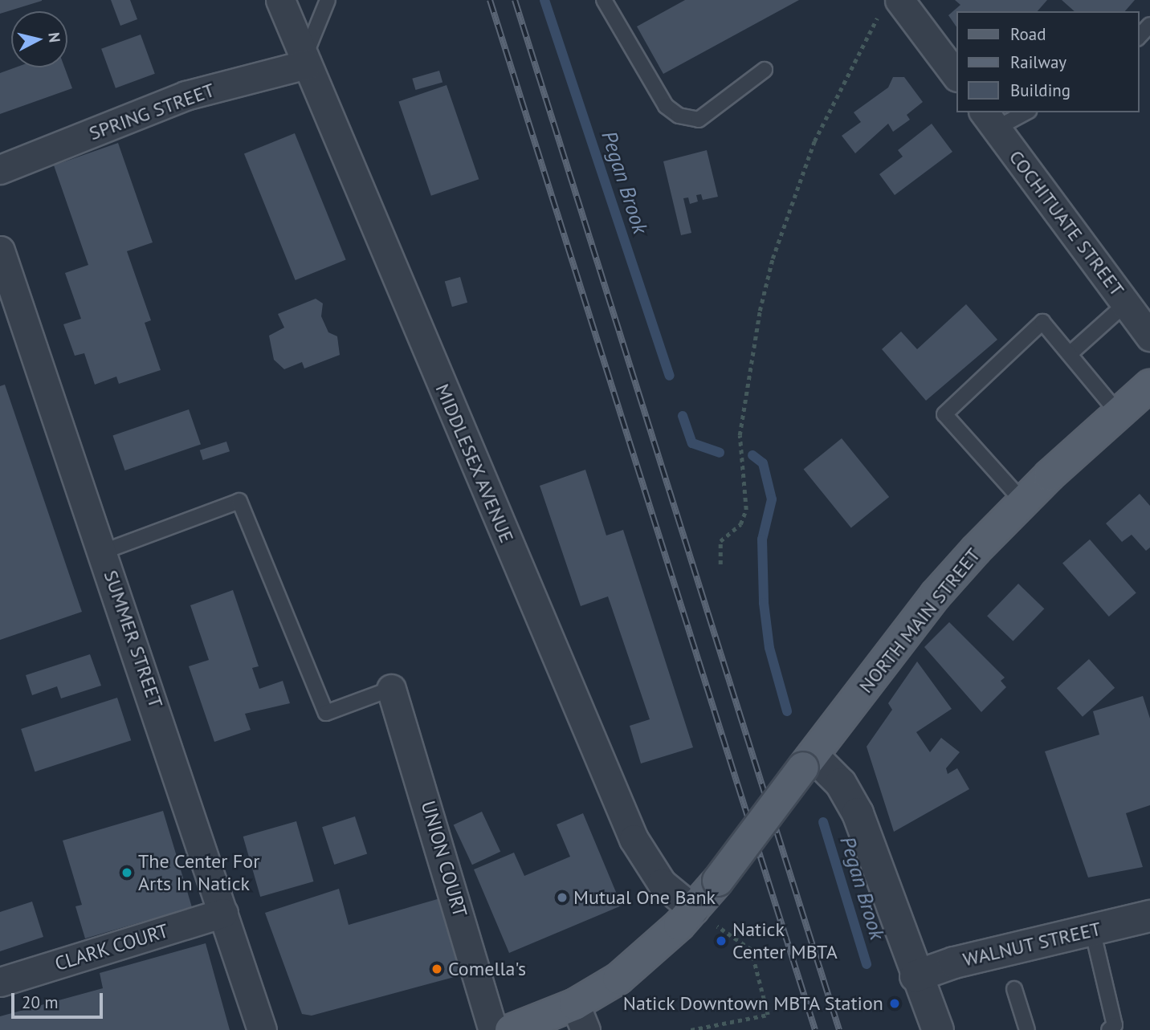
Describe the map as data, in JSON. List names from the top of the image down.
{
  "streets": {
    "main road": ["NORTH MAIN STREET"],
    "street": [
      "SPRING STREET",
      "COCHITUATE STREET",
      "MIDDLESEX AVENUE",
      "SUMMER STREET",
      "UNION COURT",
      "WALNUT STREET",
      "CLARK COURT"
    ]
  },
  "crossings": [
    ["SPRING STREET", "MIDDLESEX AVENUE"],
    ["MIDDLESEX AVENUE", "NORTH MAIN STREET"],
    ["SUMMER STREET", "CLARK COURT"]
  ],
  "water": ["Pegan Brook"],
  "places": [
    "The Center For Arts In Natick",
    "Mutual One Bank",
    "Natick Center MBTA",
    "Comella's",
    "Natick Downtown MBTA Station"
  ],
  "legend": ["Road", "Railway", "Building"],
  "scale_bar": "20 m",
  "north": "right"
}
